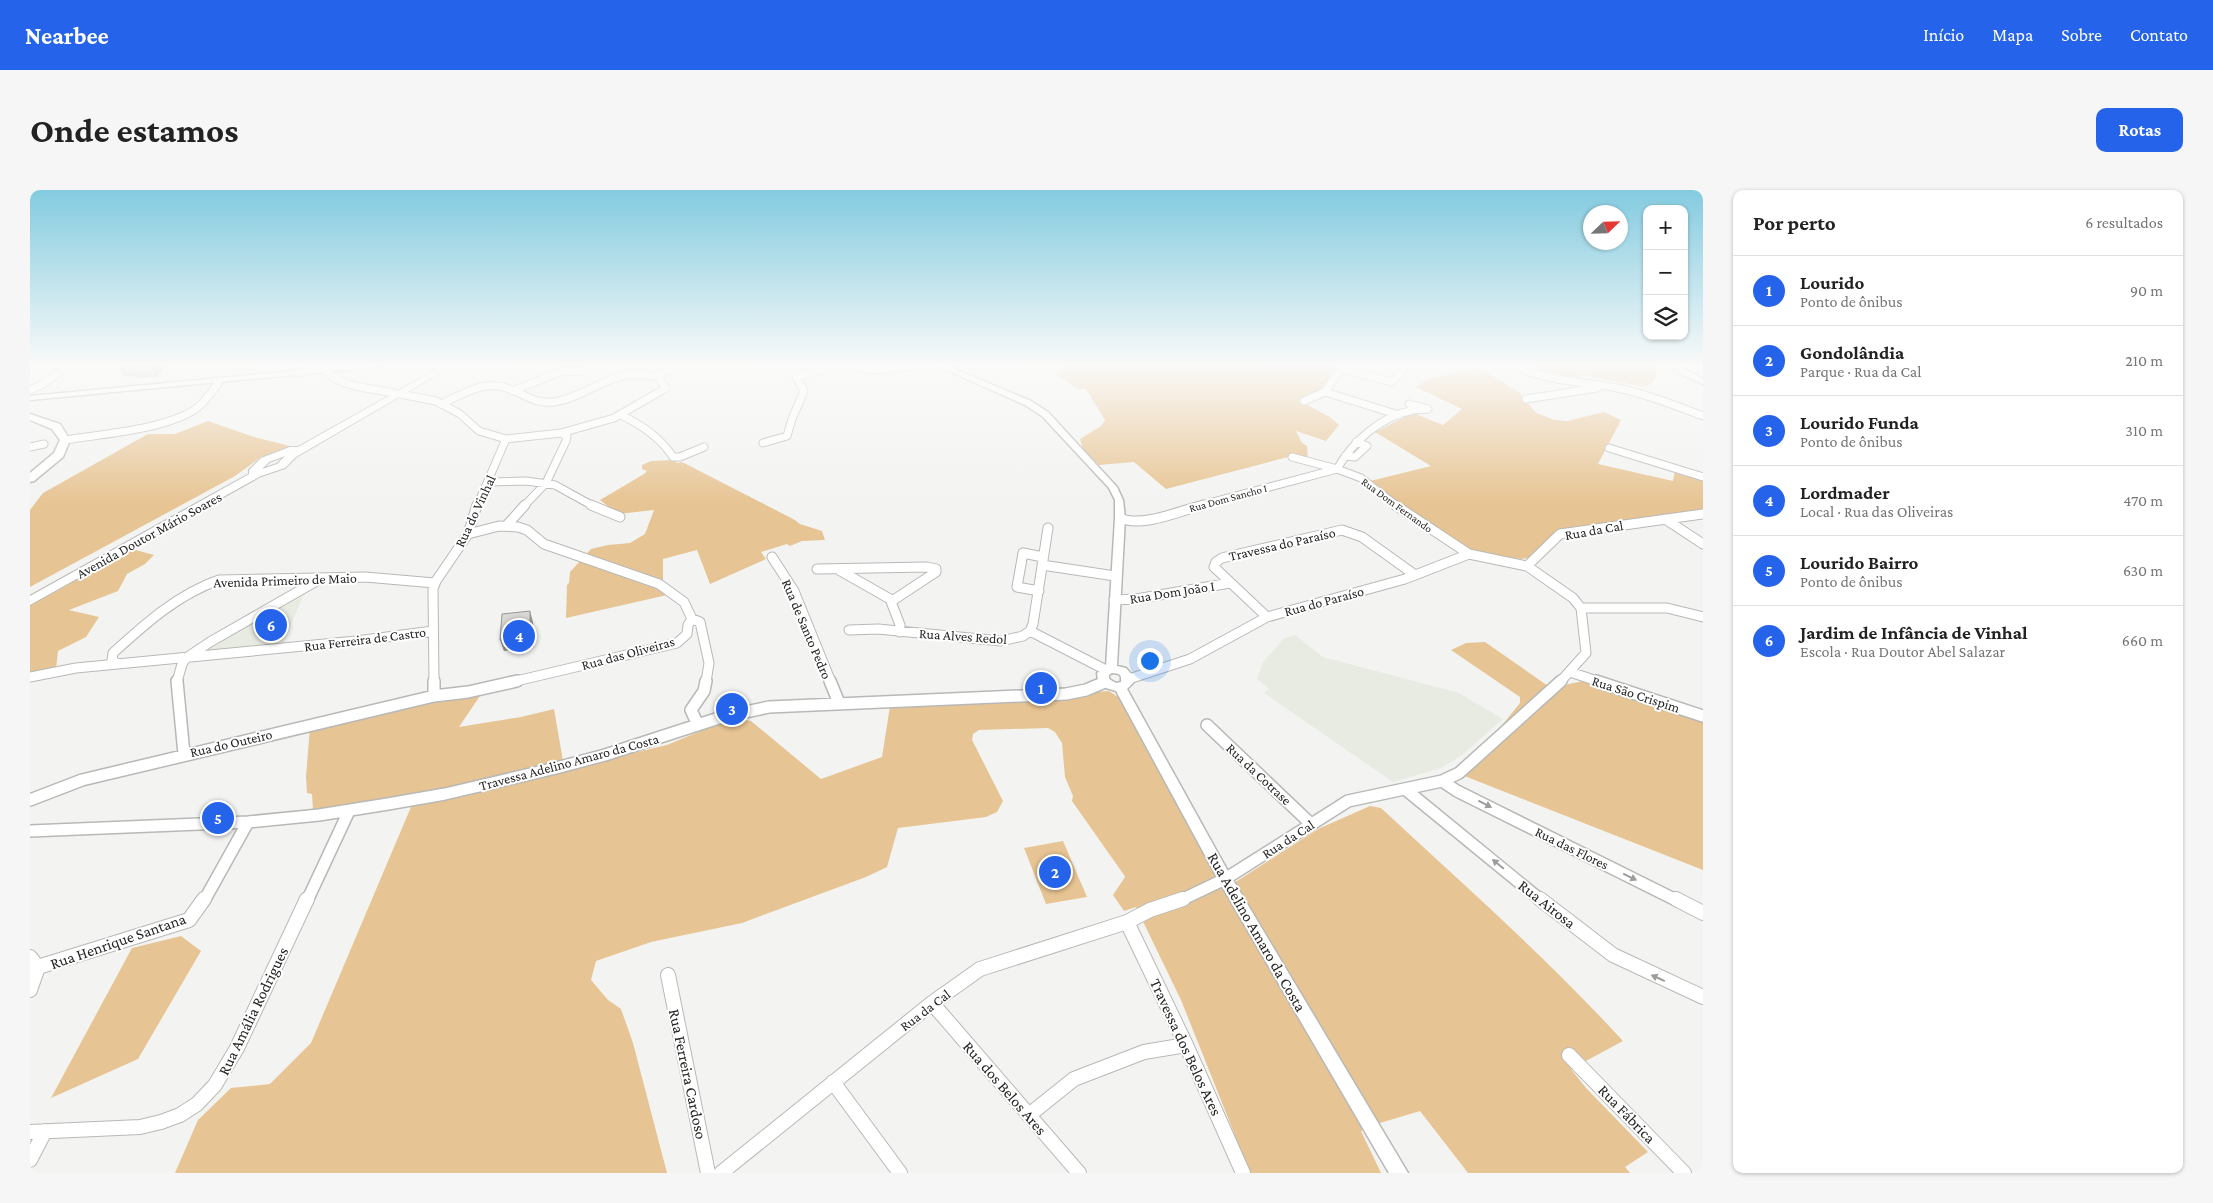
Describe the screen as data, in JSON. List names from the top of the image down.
{
  "streets": {
    "main road": ["Avenida Doutor Mário Soares"],
    "street": [
      "Rua Dom Sancho I",
      "Rua Dom Fernando",
      "Rua do Vinhal",
      "Rua da Cal",
      "Travessa do Paraíso",
      "Avenida Primeiro de Maio",
      "Rua Dom João I",
      "Rua do Paraíso",
      "Rua de Santo Pedro",
      "Rua Alves Redol",
      "Rua Ferreira de Castro",
      "Rua das Oliveiras",
      "Rua São Crispim",
      "Rua do Outeiro",
      "Travessa Adelino Amaro da Costa",
      "Rua da Cotrase",
      "Rua das Flores",
      "Rua Airosa",
      "Rua Adelino Amaro da Costa",
      "Rua Henrique Santana",
      "Rua Amália Rodrigues",
      "Travessa dos Belos Ares",
      "Rua Ferreira Cardoso",
      "Rua dos Belos Ares",
      "Rua Fábrica"
    ]
  },
  "crossings": [
    ["Rua Dom Sancho I", "Rua Dom Fernando"],
    ["Rua Dom Fernando", "Rua do Paraíso"],
    ["Rua do Vinhal", "Avenida Primeiro de Maio"],
    ["Rua do Vinhal", "Rua Ferreira de Castro"],
    ["Rua do Vinhal", "Rua das Oliveiras"],
    ["Rua do Vinhal", "Rua do Outeiro"],
    ["Rua da Cal", "Rua São Crispim"],
    ["Rua da Cal", "Rua da Cotrase"],
    ["Rua da Cal", "Rua das Flores"],
    ["Rua da Cal", "Rua Airosa"],
    ["Rua da Cal", "Rua Adelino Amaro da Costa"],
    ["Rua da Cal", "Travessa dos Belos Ares"],
    ["Rua da Cal", "Rua dos Belos Ares"],
    ["Travessa do Paraíso", "Rua Dom João I"],
    ["Travessa do Paraíso", "Rua do Paraíso"],
    ["Avenida Primeiro de Maio", "Rua Ferreira de Castro"],
    ["Rua do Paraíso", "Rua Adelino Amaro da Costa"],
    ["Rua de Santo Pedro", "Travessa Adelino Amaro da Costa"],
    ["Rua das Oliveiras", "Rua do Outeiro"],
    ["Travessa Adelino Amaro da Costa", "Rua Henrique Santana"],
    ["Travessa Adelino Amaro da Costa", "Rua Amália Rodrigues"]
  ],
  "one_way": ["Rua das Flores", "Rua Airosa"],
  "north": "top right",
  "page": {
    "header": "Nearbee",
    "nav": [
      "Início",
      "Mapa",
      "Sobre",
      "Contato"
    ],
    "buttons": "Rotas",
    "title": "Onde estamos",
    "heading": ["Por perto", "6 resultados"],
    "map_buttons": ["+", "−"],
    "list": [
      {
        "mark": "1",
        "name": "Lourido",
        "note": "Ponto de ônibus",
        "value": "90 m"
      },
      {
        "mark": "2",
        "name": "Gondolândia",
        "note": "Parque · Rua da Cal",
        "value": "210 m"
      },
      {
        "mark": "3",
        "name": "Lourido Funda",
        "note": "Ponto de ônibus",
        "value": "310 m"
      },
      {
        "mark": "4",
        "name": "Lordmader",
        "note": "Local · Rua das Oliveiras",
        "value": "470 m"
      },
      {
        "mark": "5",
        "name": "Lourido Bairro",
        "note": "Ponto de ônibus",
        "value": "630 m"
      },
      {
        "mark": "6",
        "name": "Jardim de Infância de Vinhal",
        "note": "Escola · Rua Doutor Abel Salazar",
        "value": "660 m"
      }
    ],
    "pins": [
      "6",
      "4",
      "1",
      "3",
      "5",
      "2"
    ]
  }
}
